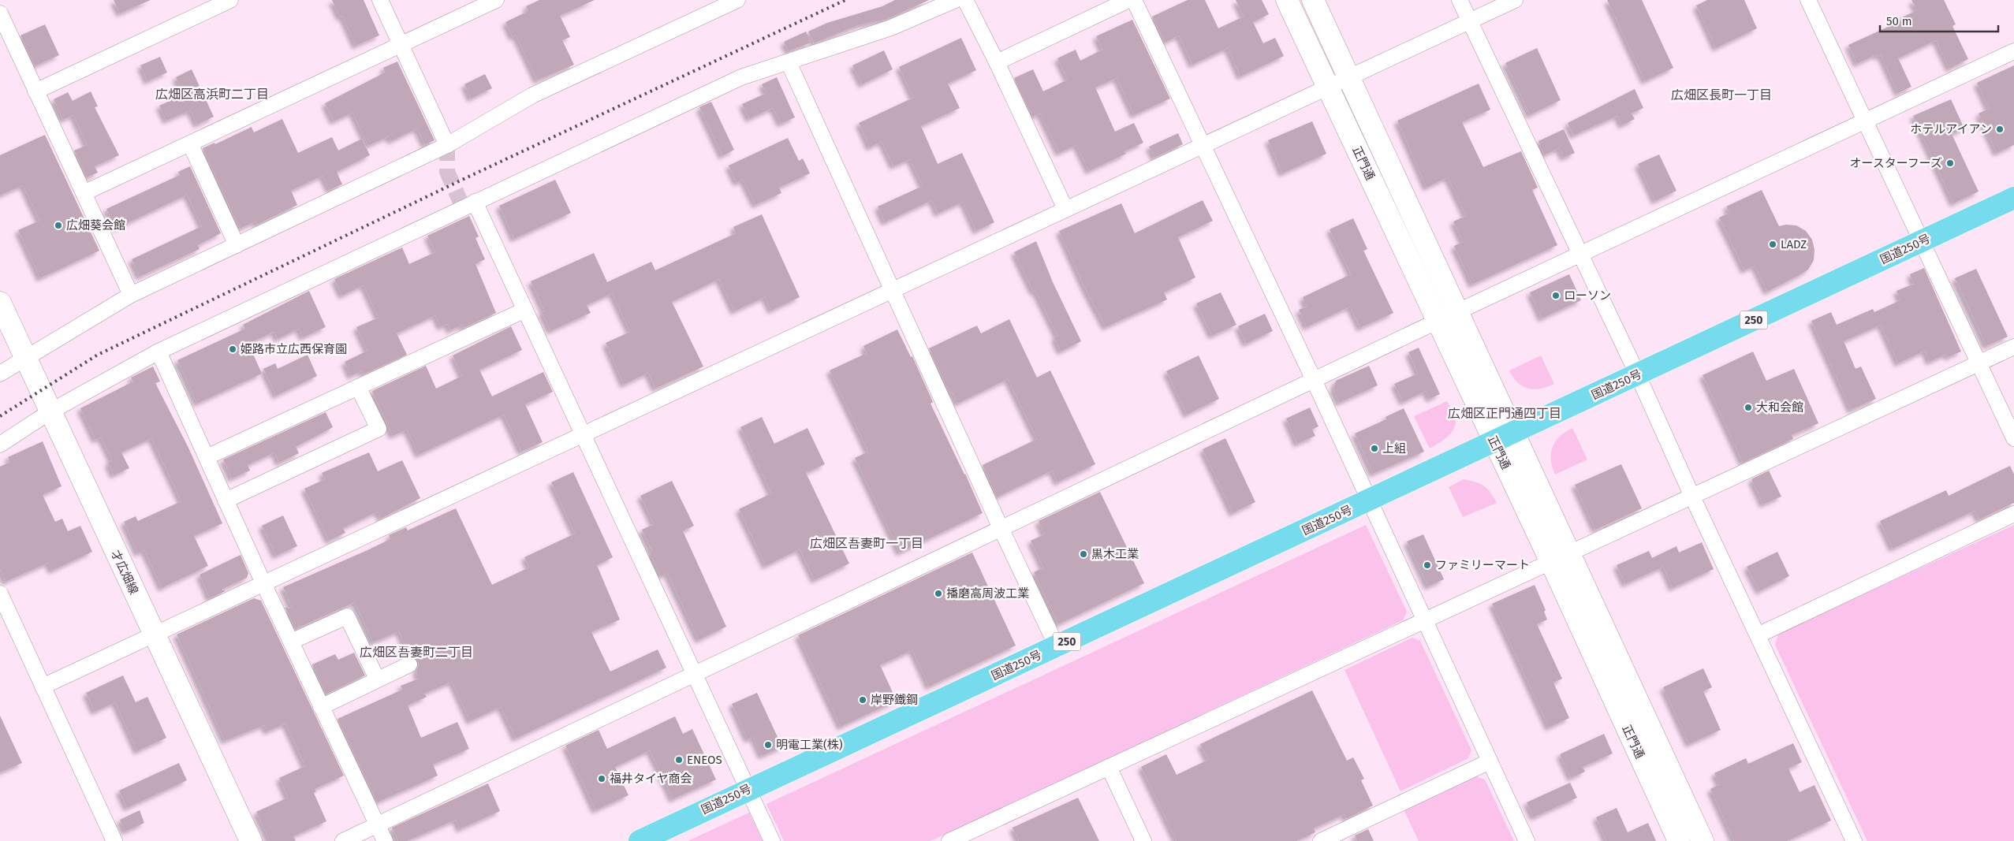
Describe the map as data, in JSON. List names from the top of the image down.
{
  "streets": {
    "highway": ["国道250号", "250"],
    "street": ["正門通", "才広畑線"]
  },
  "crossings": [
    ["正門通", "国道250号"]
  ],
  "districts": [
    "広畑区高浜町二丁目",
    "広畑区長町一丁目",
    "広畑区正門通四丁目",
    "広畑区吾妻町一丁目",
    "広畑区吾妻町二丁目"
  ],
  "places": [
    "ホテルアイアン",
    "オースターフーズ",
    "広畑葵会館",
    "LADZ",
    "ローソン",
    "姫路市立広西保育園",
    "大和会館",
    "上組",
    "黒木工業",
    "ファミリーマート",
    "播磨高周波工業",
    "岸野鐵鋼",
    "明電工業(株)",
    "ENEOS",
    "福井タイヤ商会"
  ],
  "scale_bar": "50 m"
}
